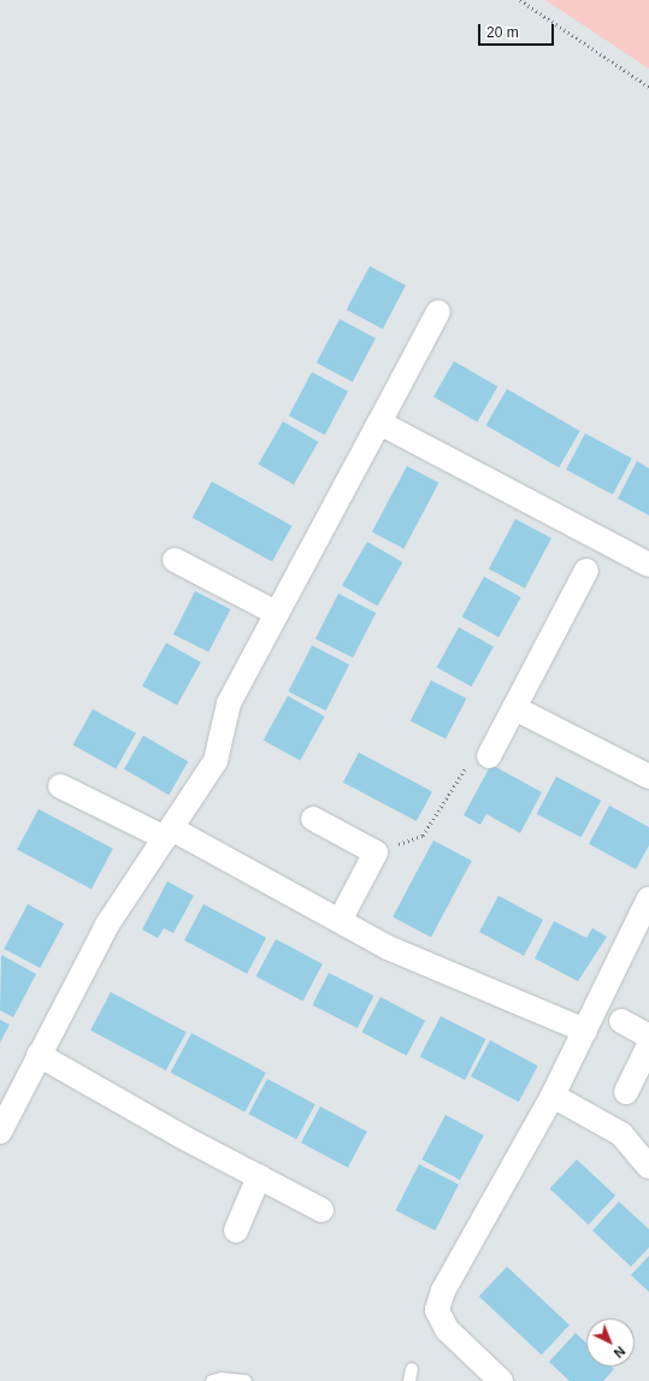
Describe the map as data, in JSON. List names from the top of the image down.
{
  "scale_bar": "20 m",
  "north": "bottom right"
}
